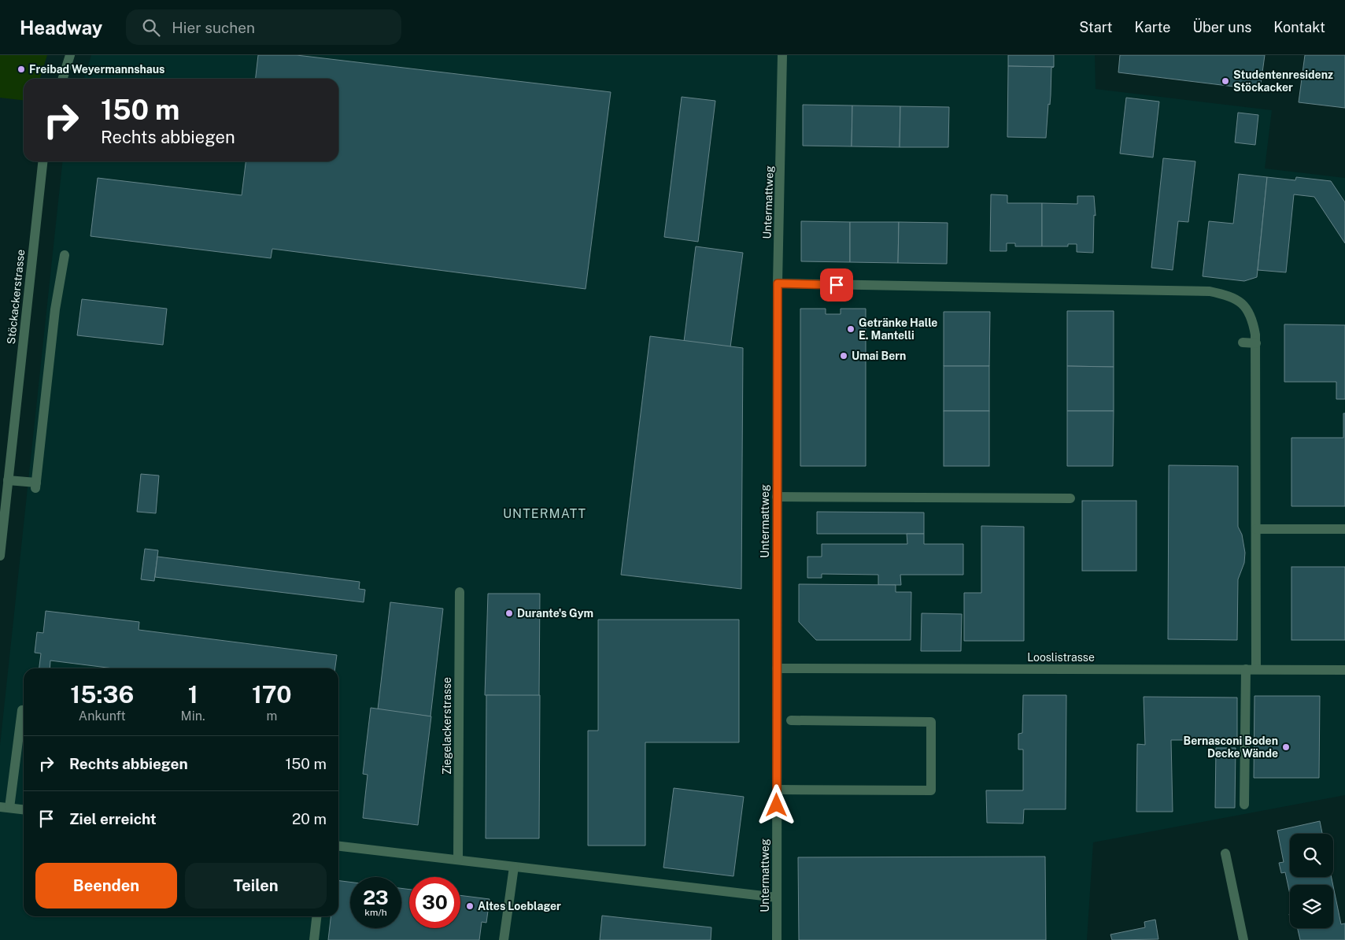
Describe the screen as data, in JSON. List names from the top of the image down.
{
  "streets": {
    "street": [
      "Untermattweg",
      "Stöckackerstrasse",
      "Looslistrasse",
      "Ziegelackerstrasse"
    ]
  },
  "crossings": [
    ["Untermattweg", "Looslistrasse"]
  ],
  "districts": ["UNTERMATT"],
  "places": [
    "Freibad Weyermannshaus",
    "Studentenresidenz Stöckacker",
    "Getränke Halle E. Mantelli",
    "Umai Bern",
    "Durante's Gym",
    "Bernasconi Boden Decke Wände",
    "Altes Loeblager"
  ],
  "page": {
    "header": "Headway",
    "search": "Hier suchen",
    "nav": [
      "Start",
      "Karte",
      "Über uns",
      "Kontakt"
    ],
    "turn": ["150 m", "Rechts abbiegen"],
    "eta": [
      "15:36",
      "Ankunft",
      "1",
      "Min.",
      "170",
      "m"
    ],
    "list": [
      {
        "name": "Rechts abbiegen",
        "value": "150 m"
      },
      {
        "name": "Ziel erreicht",
        "value": "20 m"
      }
    ],
    "buttons": ["Beenden", "Teilen"],
    "speed": "23 km/h",
    "limit": "30"
  }
}
